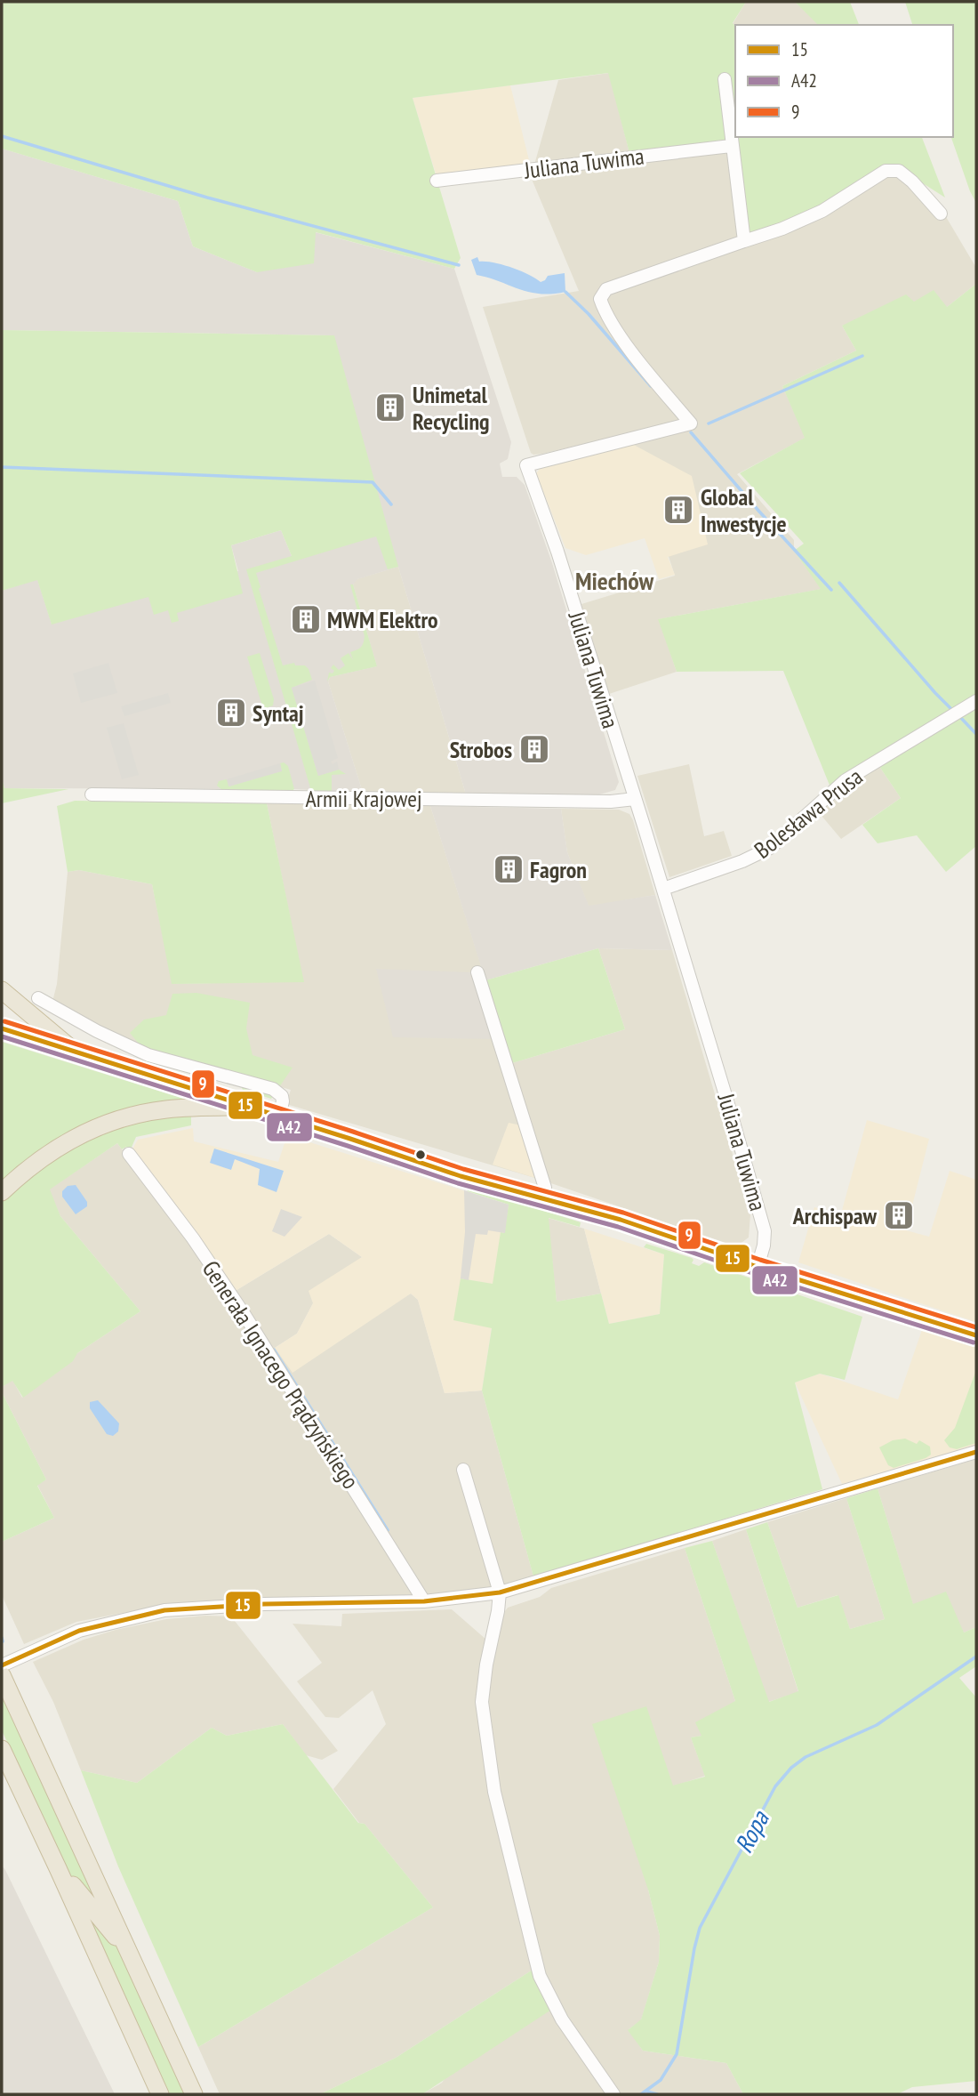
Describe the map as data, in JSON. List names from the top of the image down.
{
  "streets": {
    "street": [
      "Juliana Tuwima",
      "Armii Krajowej",
      "Bolesława Prusa",
      "Generała Ignacego Prądzyńskiego"
    ]
  },
  "crossings": [
    ["Juliana Tuwima", "Armii Krajowej"],
    ["Juliana Tuwima", "Bolesława Prusa"]
  ],
  "districts": ["Miechów"],
  "water": ["Ropa"],
  "places": {
    "building": [
      "Unimetal Recycling",
      "Global Inwestycje",
      "MWM Elektro",
      "Syntaj",
      "Strobos",
      "Fagron",
      "Archispaw"
    ]
  },
  "lines": ["transit line 9", "transit line 15", "transit line A42"],
  "legend": ["15", "A42", "9"]
}
